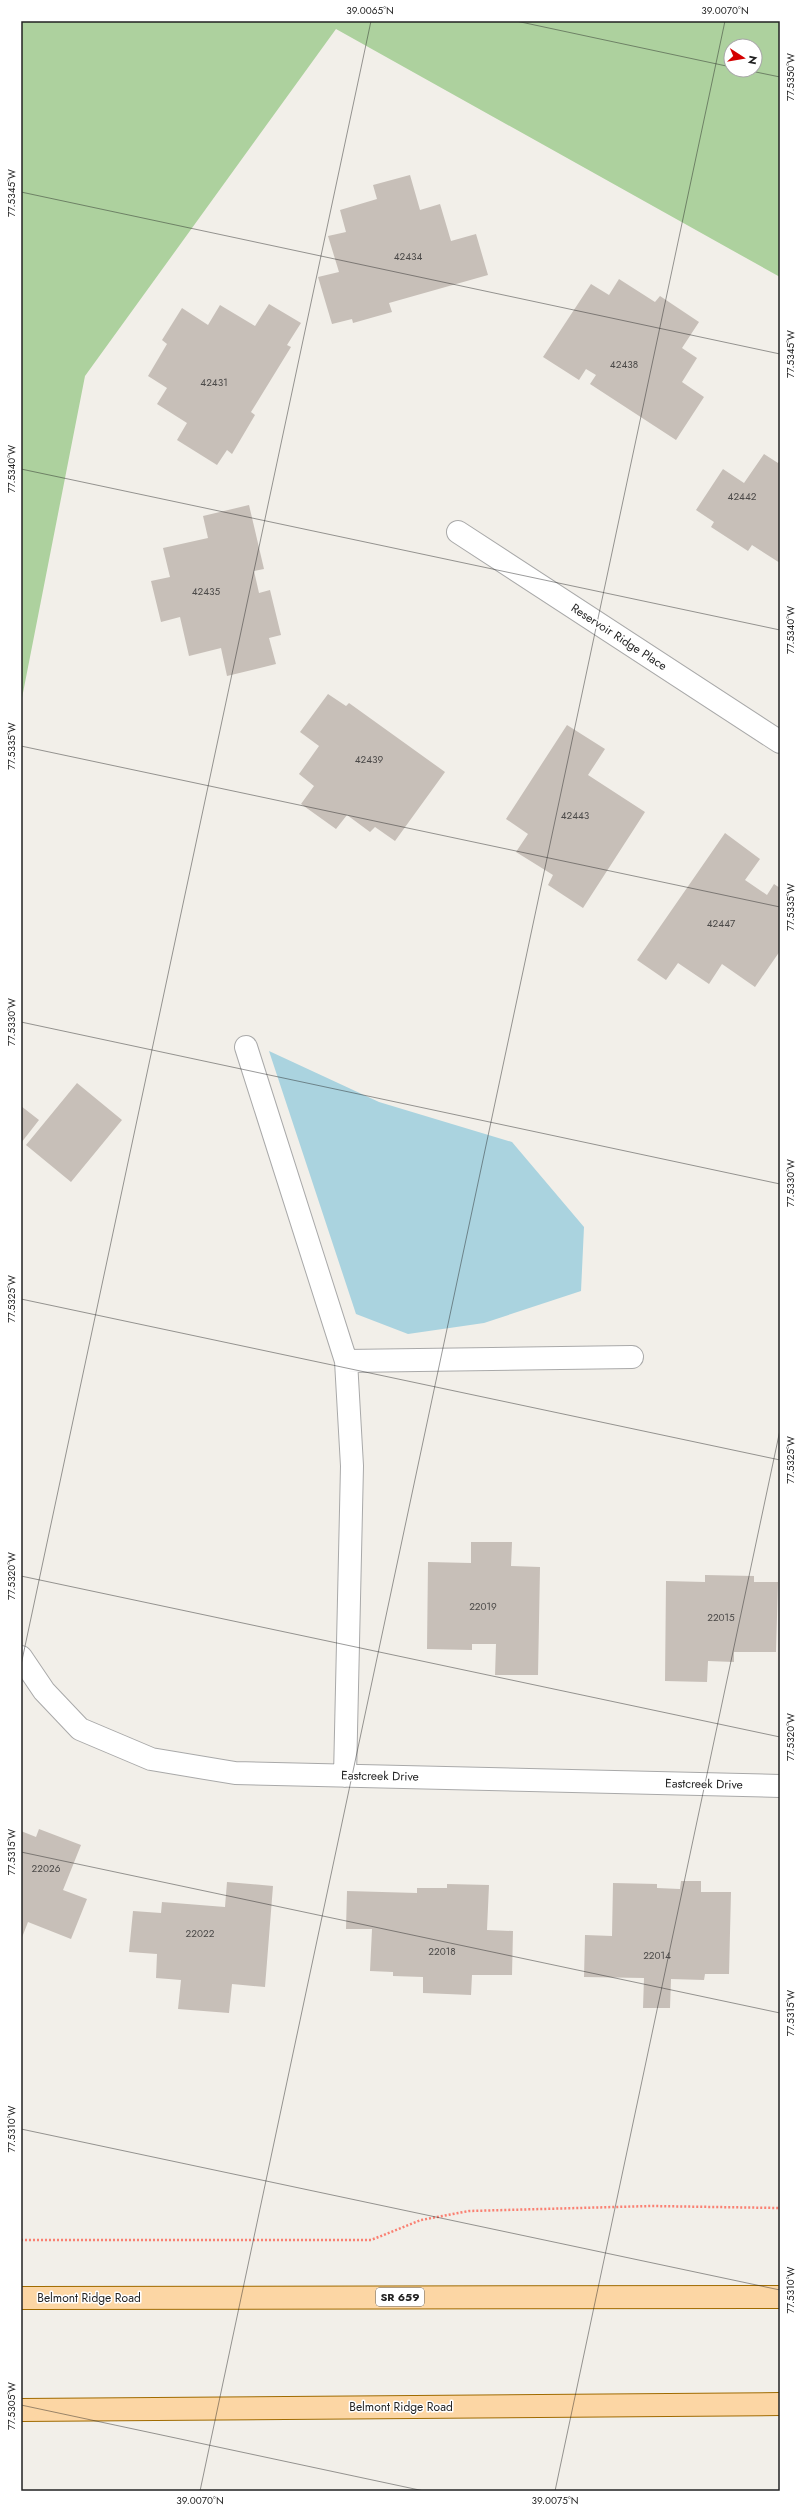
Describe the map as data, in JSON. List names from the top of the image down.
{
  "streets": {
    "main road": ["SR 659", "Belmont Ridge Road"],
    "street": ["Reservoir Ridge Place", "Eastcreek Drive"]
  },
  "house_numbers": [
    "42434",
    "42438",
    "42431",
    "42442",
    "42435",
    "42439",
    "42443",
    "42447",
    "22019",
    "22015",
    "22026",
    "22022",
    "22018",
    "22014"
  ],
  "north": "right",
  "coordinates": [
    "39.0065°N",
    "39.0070°N",
    "77.5350°W",
    "77.5345°W",
    "77.5340°W",
    "77.5335°W",
    "77.5330°W",
    "77.5325°W",
    "77.5320°W",
    "77.5315°W",
    "77.5310°W",
    "77.5305°W",
    "39.0075°N"
  ]
}
